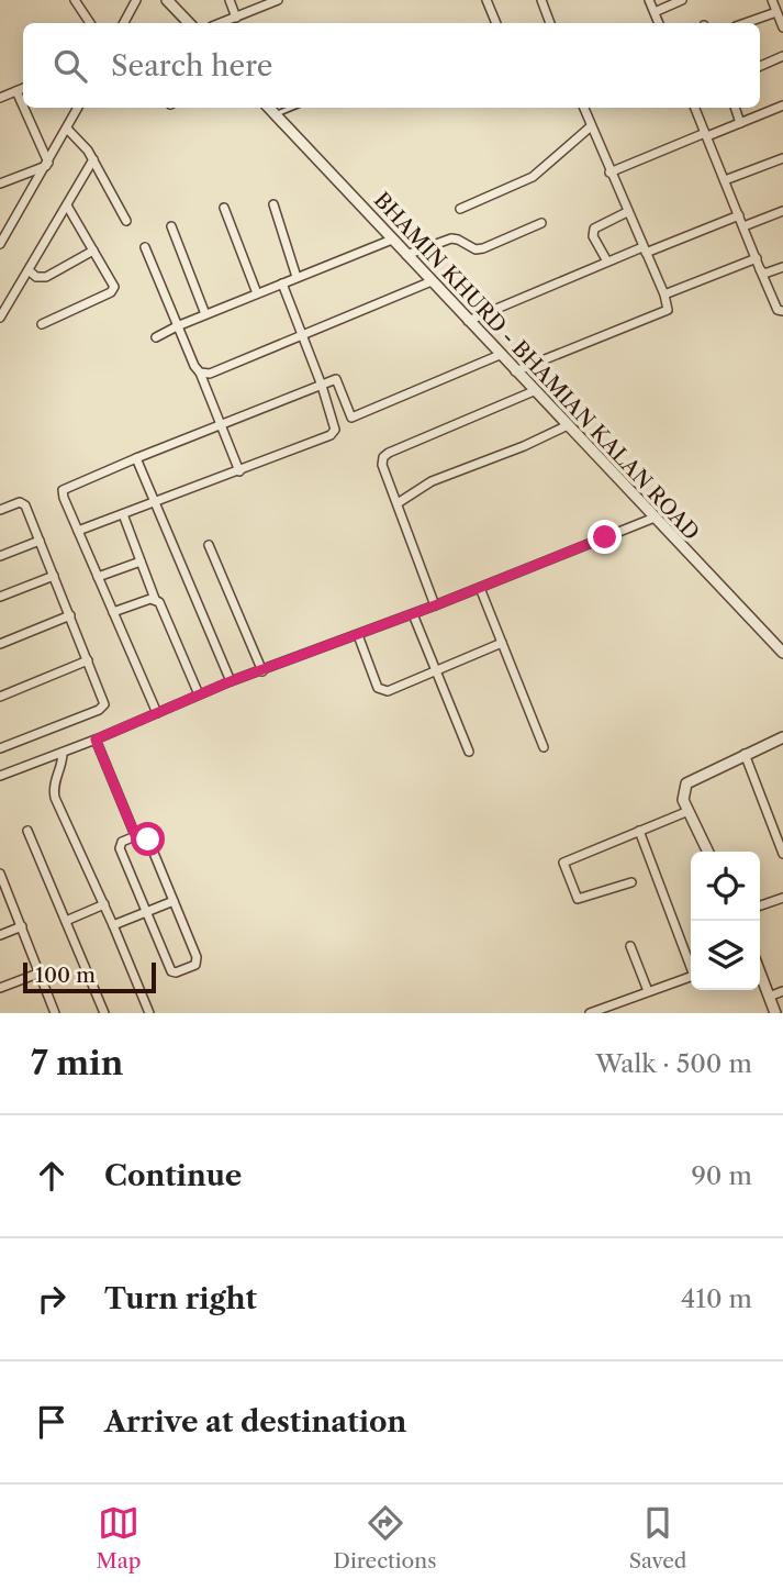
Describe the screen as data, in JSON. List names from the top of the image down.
{
  "streets": {
    "street": ["BHAMIN KHURD - BHAMIAN KALAN ROAD"]
  },
  "scale_bar": "100 m",
  "page": {
    "search": "Search here",
    "scale": "100 m",
    "heading": ["7 min", "Walk · 500 m"],
    "list": [
      ["Continue", "90 m"],
      ["Turn right", "410 m"],
      "Arrive at destination"
    ],
    "nav": ["Map", "Directions", "Saved"]
  }
}
